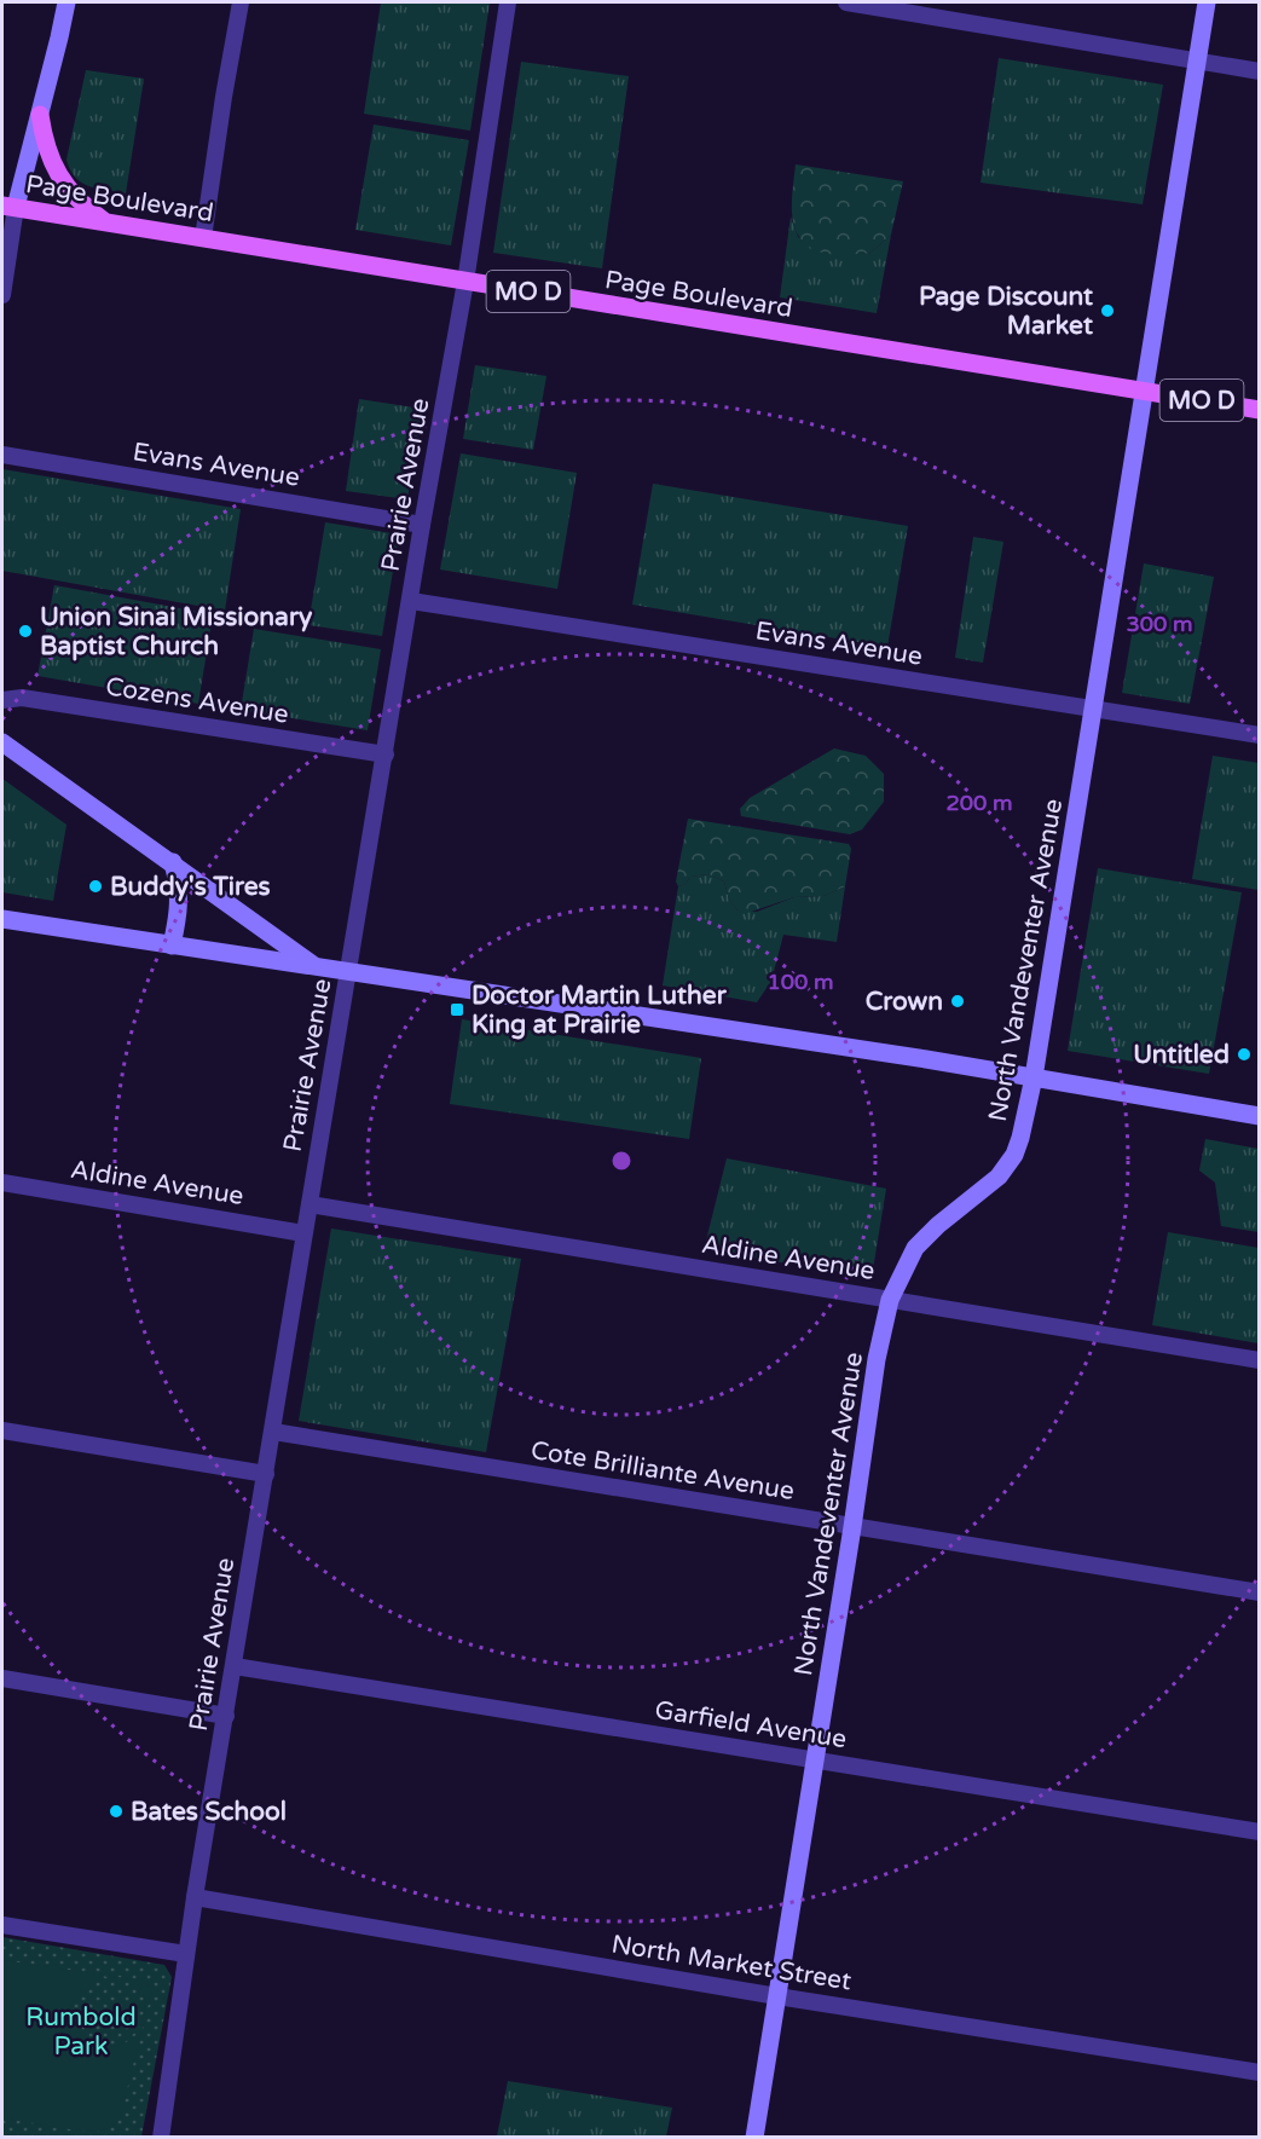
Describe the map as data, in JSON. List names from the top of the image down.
{
  "streets": {
    "main road": ["Page Boulevard", "MO D", "North Vandeventer Avenue"],
    "street": [
      "Evans Avenue",
      "Prairie Avenue",
      "Cozens Avenue",
      "Aldine Avenue",
      "Cote Brilliante Avenue",
      "Garfield Avenue",
      "North Market Street"
    ]
  },
  "crossings": [
    ["Page Boulevard", "Prairie Avenue"],
    ["Page Boulevard", "North Vandeventer Avenue"],
    ["Evans Avenue", "Prairie Avenue"],
    ["Evans Avenue", "North Vandeventer Avenue"],
    ["Prairie Avenue", "Cozens Avenue"],
    ["Prairie Avenue", "Aldine Avenue"],
    ["Prairie Avenue", "Cote Brilliante Avenue"],
    ["Prairie Avenue", "Garfield Avenue"],
    ["Prairie Avenue", "North Market Street"],
    ["North Vandeventer Avenue", "Aldine Avenue"],
    ["North Vandeventer Avenue", "Cote Brilliante Avenue"],
    ["North Vandeventer Avenue", "Garfield Avenue"],
    ["North Vandeventer Avenue", "North Market Street"]
  ],
  "parks": ["Rumbold Park"],
  "places": {
    "other": [
      "Page Discount Market",
      "Union Sinai Missionary Baptist Church",
      "Buddy's Tires",
      "Crown",
      "Untitled",
      "Bates School"
    ],
    "transit": ["Doctor Martin Luther King at Prairie"]
  },
  "rings": ["300 m", "200 m", "100 m"]
}
